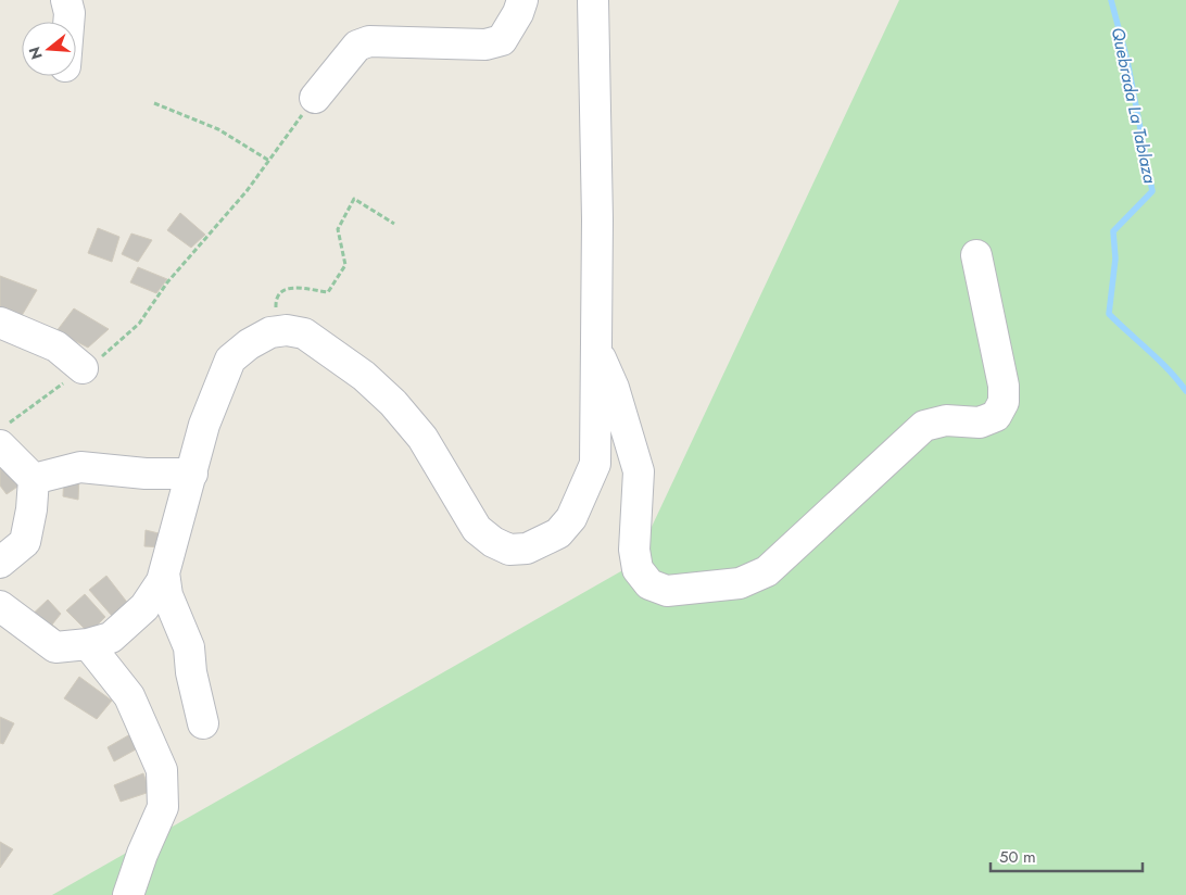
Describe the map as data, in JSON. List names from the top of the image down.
{
  "water": ["Quebrada La Tablaza"],
  "scale_bar": "50 m",
  "north": "left"
}
